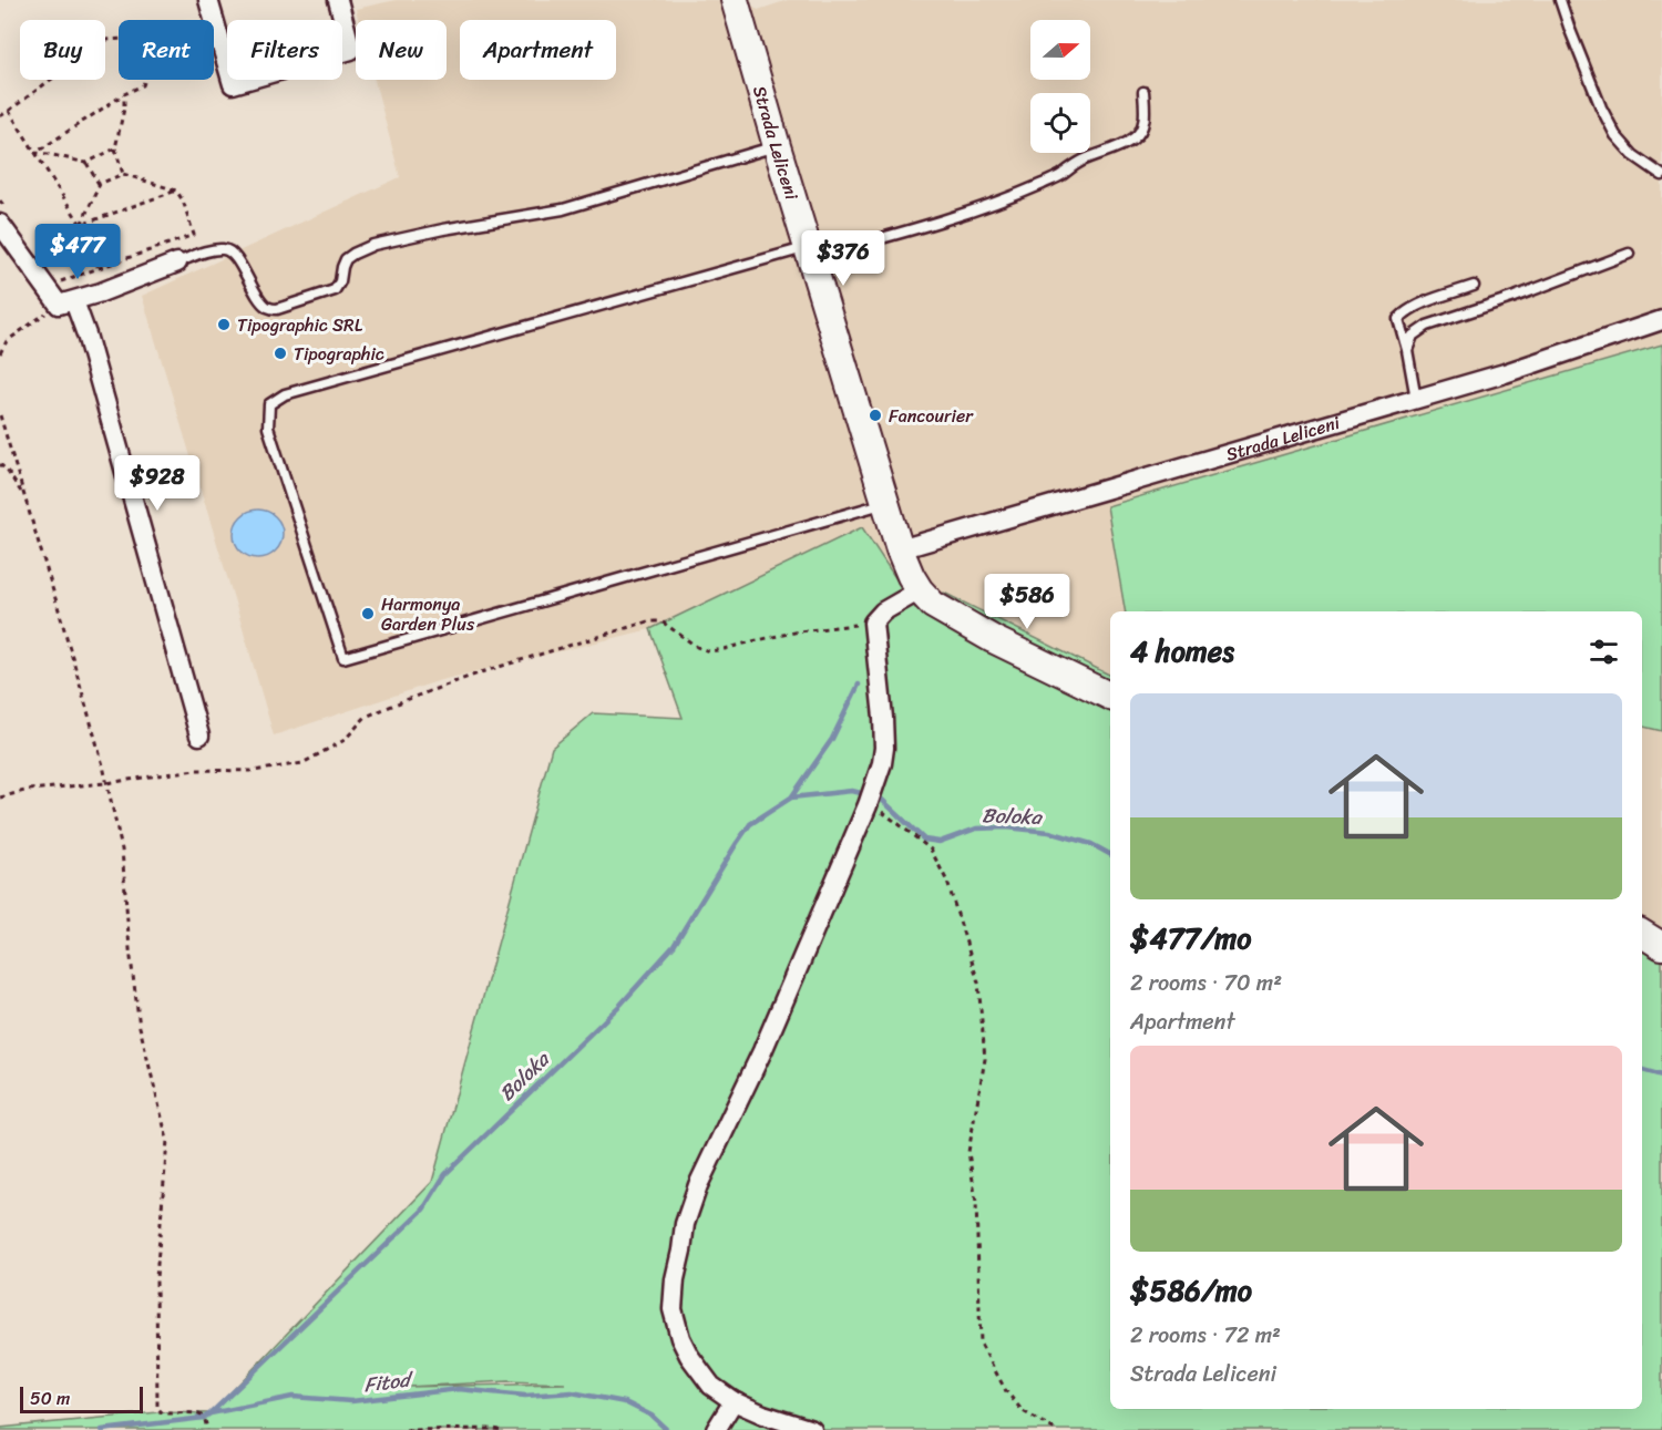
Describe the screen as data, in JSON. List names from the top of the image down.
{
  "streets": {
    "main road": ["Strada Leliceni"]
  },
  "water": ["Boloka", "Fitod"],
  "places": [
    "Tipographic SRL",
    "Tipographic",
    "Fancourier",
    "Harmonya Garden Plus"
  ],
  "scale_bar": "50 m",
  "north": "right",
  "page": {
    "chip": [
      "Buy",
      "Rent",
      "Filters",
      "New",
      "Apartment"
    ],
    "price": [
      "$477",
      "$376",
      "$928",
      "$586"
    ],
    "heading": "4 homes",
    "list": [
      {
        "name": "$477/mo",
        "note": "2 rooms · 70 m² · Apartment"
      },
      {
        "name": "$586/mo",
        "note": "2 rooms · 72 m² · Strada Leliceni"
      }
    ],
    "scale": "50 m"
  }
}
